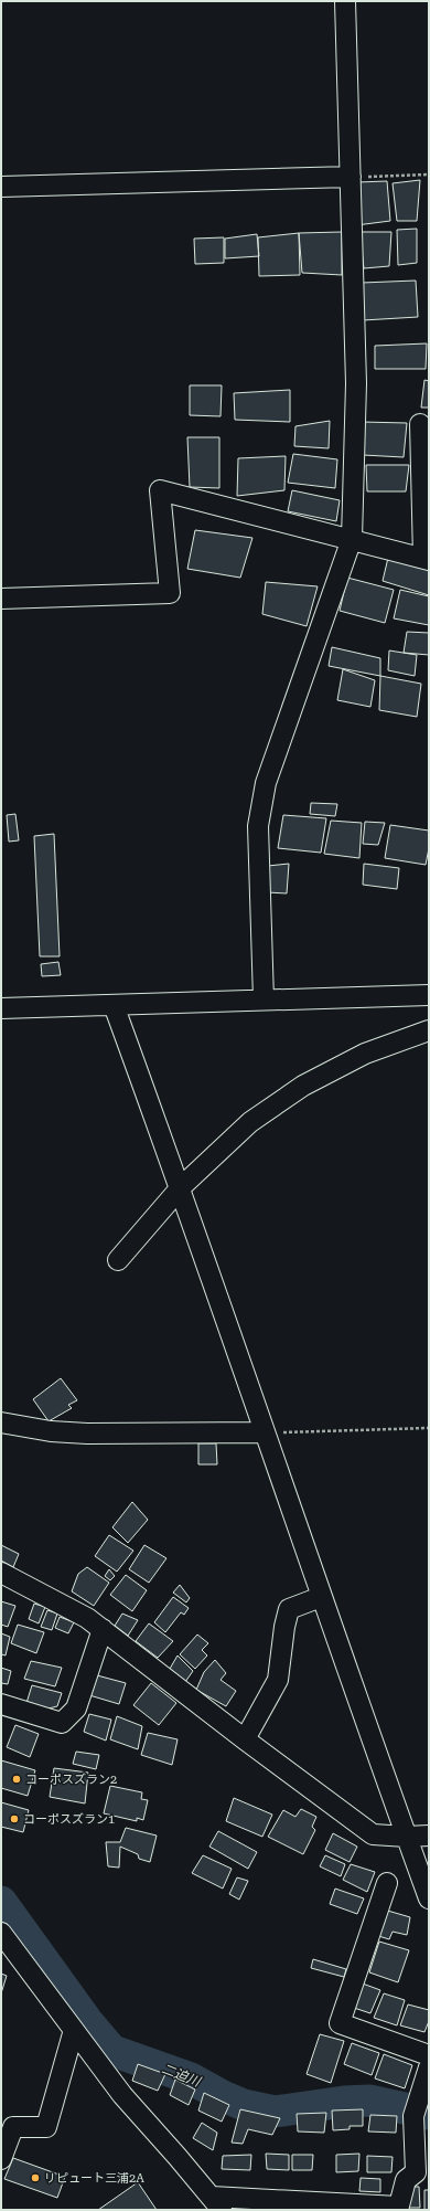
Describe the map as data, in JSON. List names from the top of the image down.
{
  "water": ["二迫川"],
  "places": ["コーポスズラン2", "コーポスズラン1", "リピュート三浦2A"]
}
